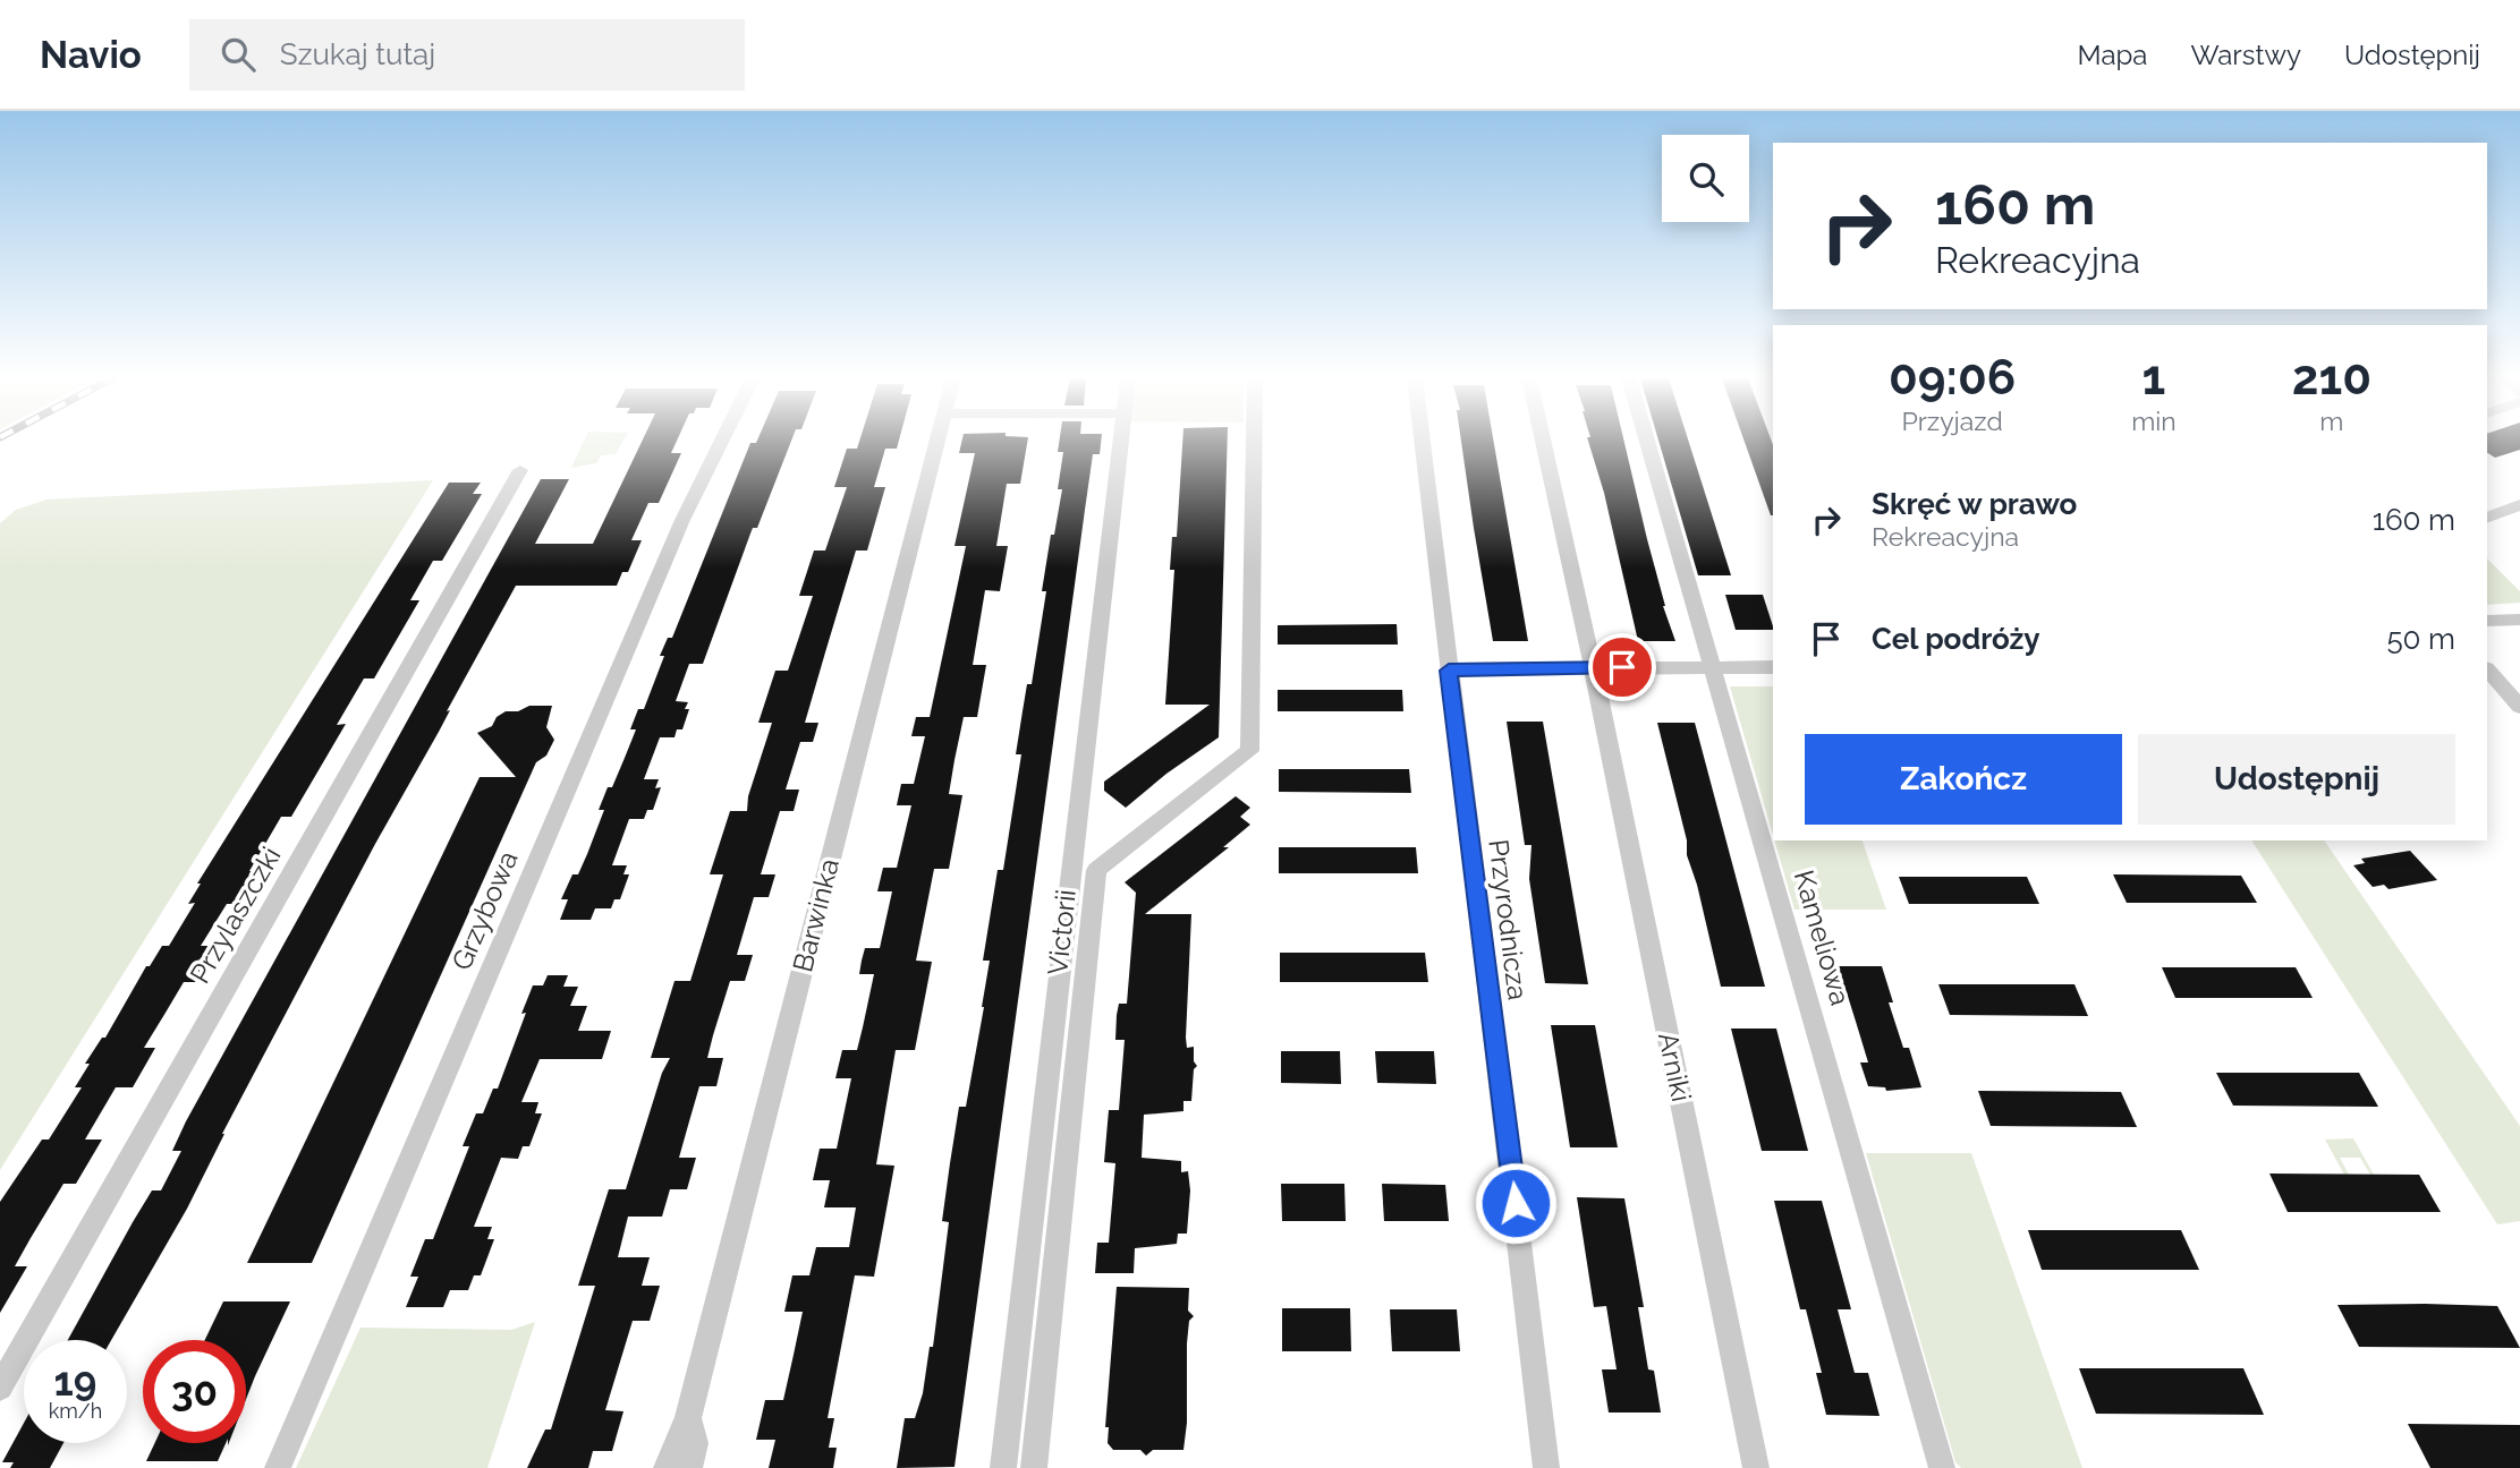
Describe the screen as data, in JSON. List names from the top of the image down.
{
  "streets": {
    "street": [
      "Grzybowa",
      "Przylaszczki",
      "Barwinka",
      "Przyrodnicza",
      "Victorii",
      "Kameliowa",
      "Arniki"
    ]
  },
  "page": {
    "header": "Navio",
    "search": "Szukaj tutaj",
    "nav": ["Mapa", "Warstwy", "Udostępnij"],
    "turn": ["160 m", "Rekreacyjna"],
    "eta": [
      "09:06",
      "Przyjazd",
      "1",
      "min",
      "210",
      "m"
    ],
    "list": [
      {
        "name": "Skręć w prawo",
        "note": "Rekreacyjna",
        "value": "160 m"
      },
      {
        "name": "Cel podróży",
        "value": "50 m"
      }
    ],
    "buttons": ["Zakończ", "Udostępnij"],
    "speed": "19 km/h",
    "limit": "30"
  }
}
